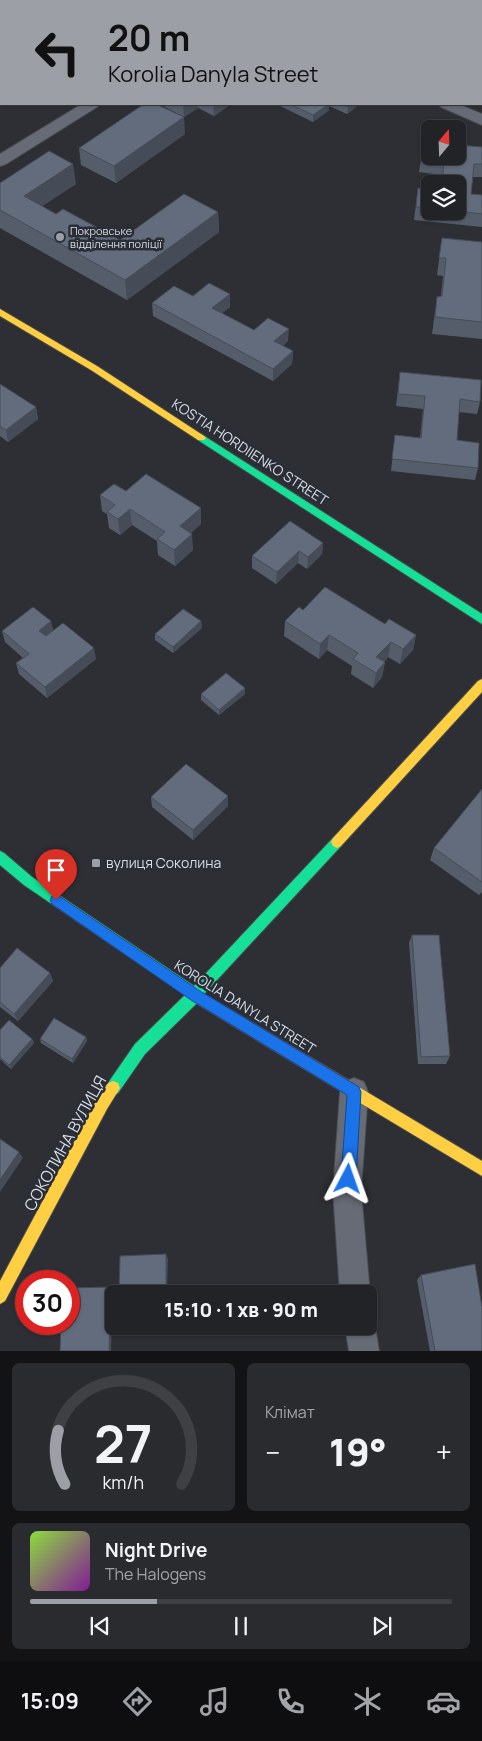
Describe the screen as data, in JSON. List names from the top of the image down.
{
  "streets": {
    "street": ["KOSTIA HORDIIENKO STREET", "KOROLIA DANYLA STREET", "СОКОЛИНА ВУЛИЦЯ"]
  },
  "crossings": [
    ["KOROLIA DANYLA STREET", "СОКОЛИНА ВУЛИЦЯ"]
  ],
  "places": {
    "other": ["Покровське відділення поліції"],
    "transit": ["вулиця Соколина"]
  },
  "north": "top",
  "page": {
    "turn": ["20 m", "Korolia Danyla Street"],
    "limit": "30",
    "trip": "15:10 · 1 хв · 90 m",
    "tile": "Клімат",
    "heat": ["−", "19°", "+"],
    "song": ["Night Drive", "The Halogens"],
    "tabs": "15:09",
    "gauge": ["27", "km/h"]
  }
}
